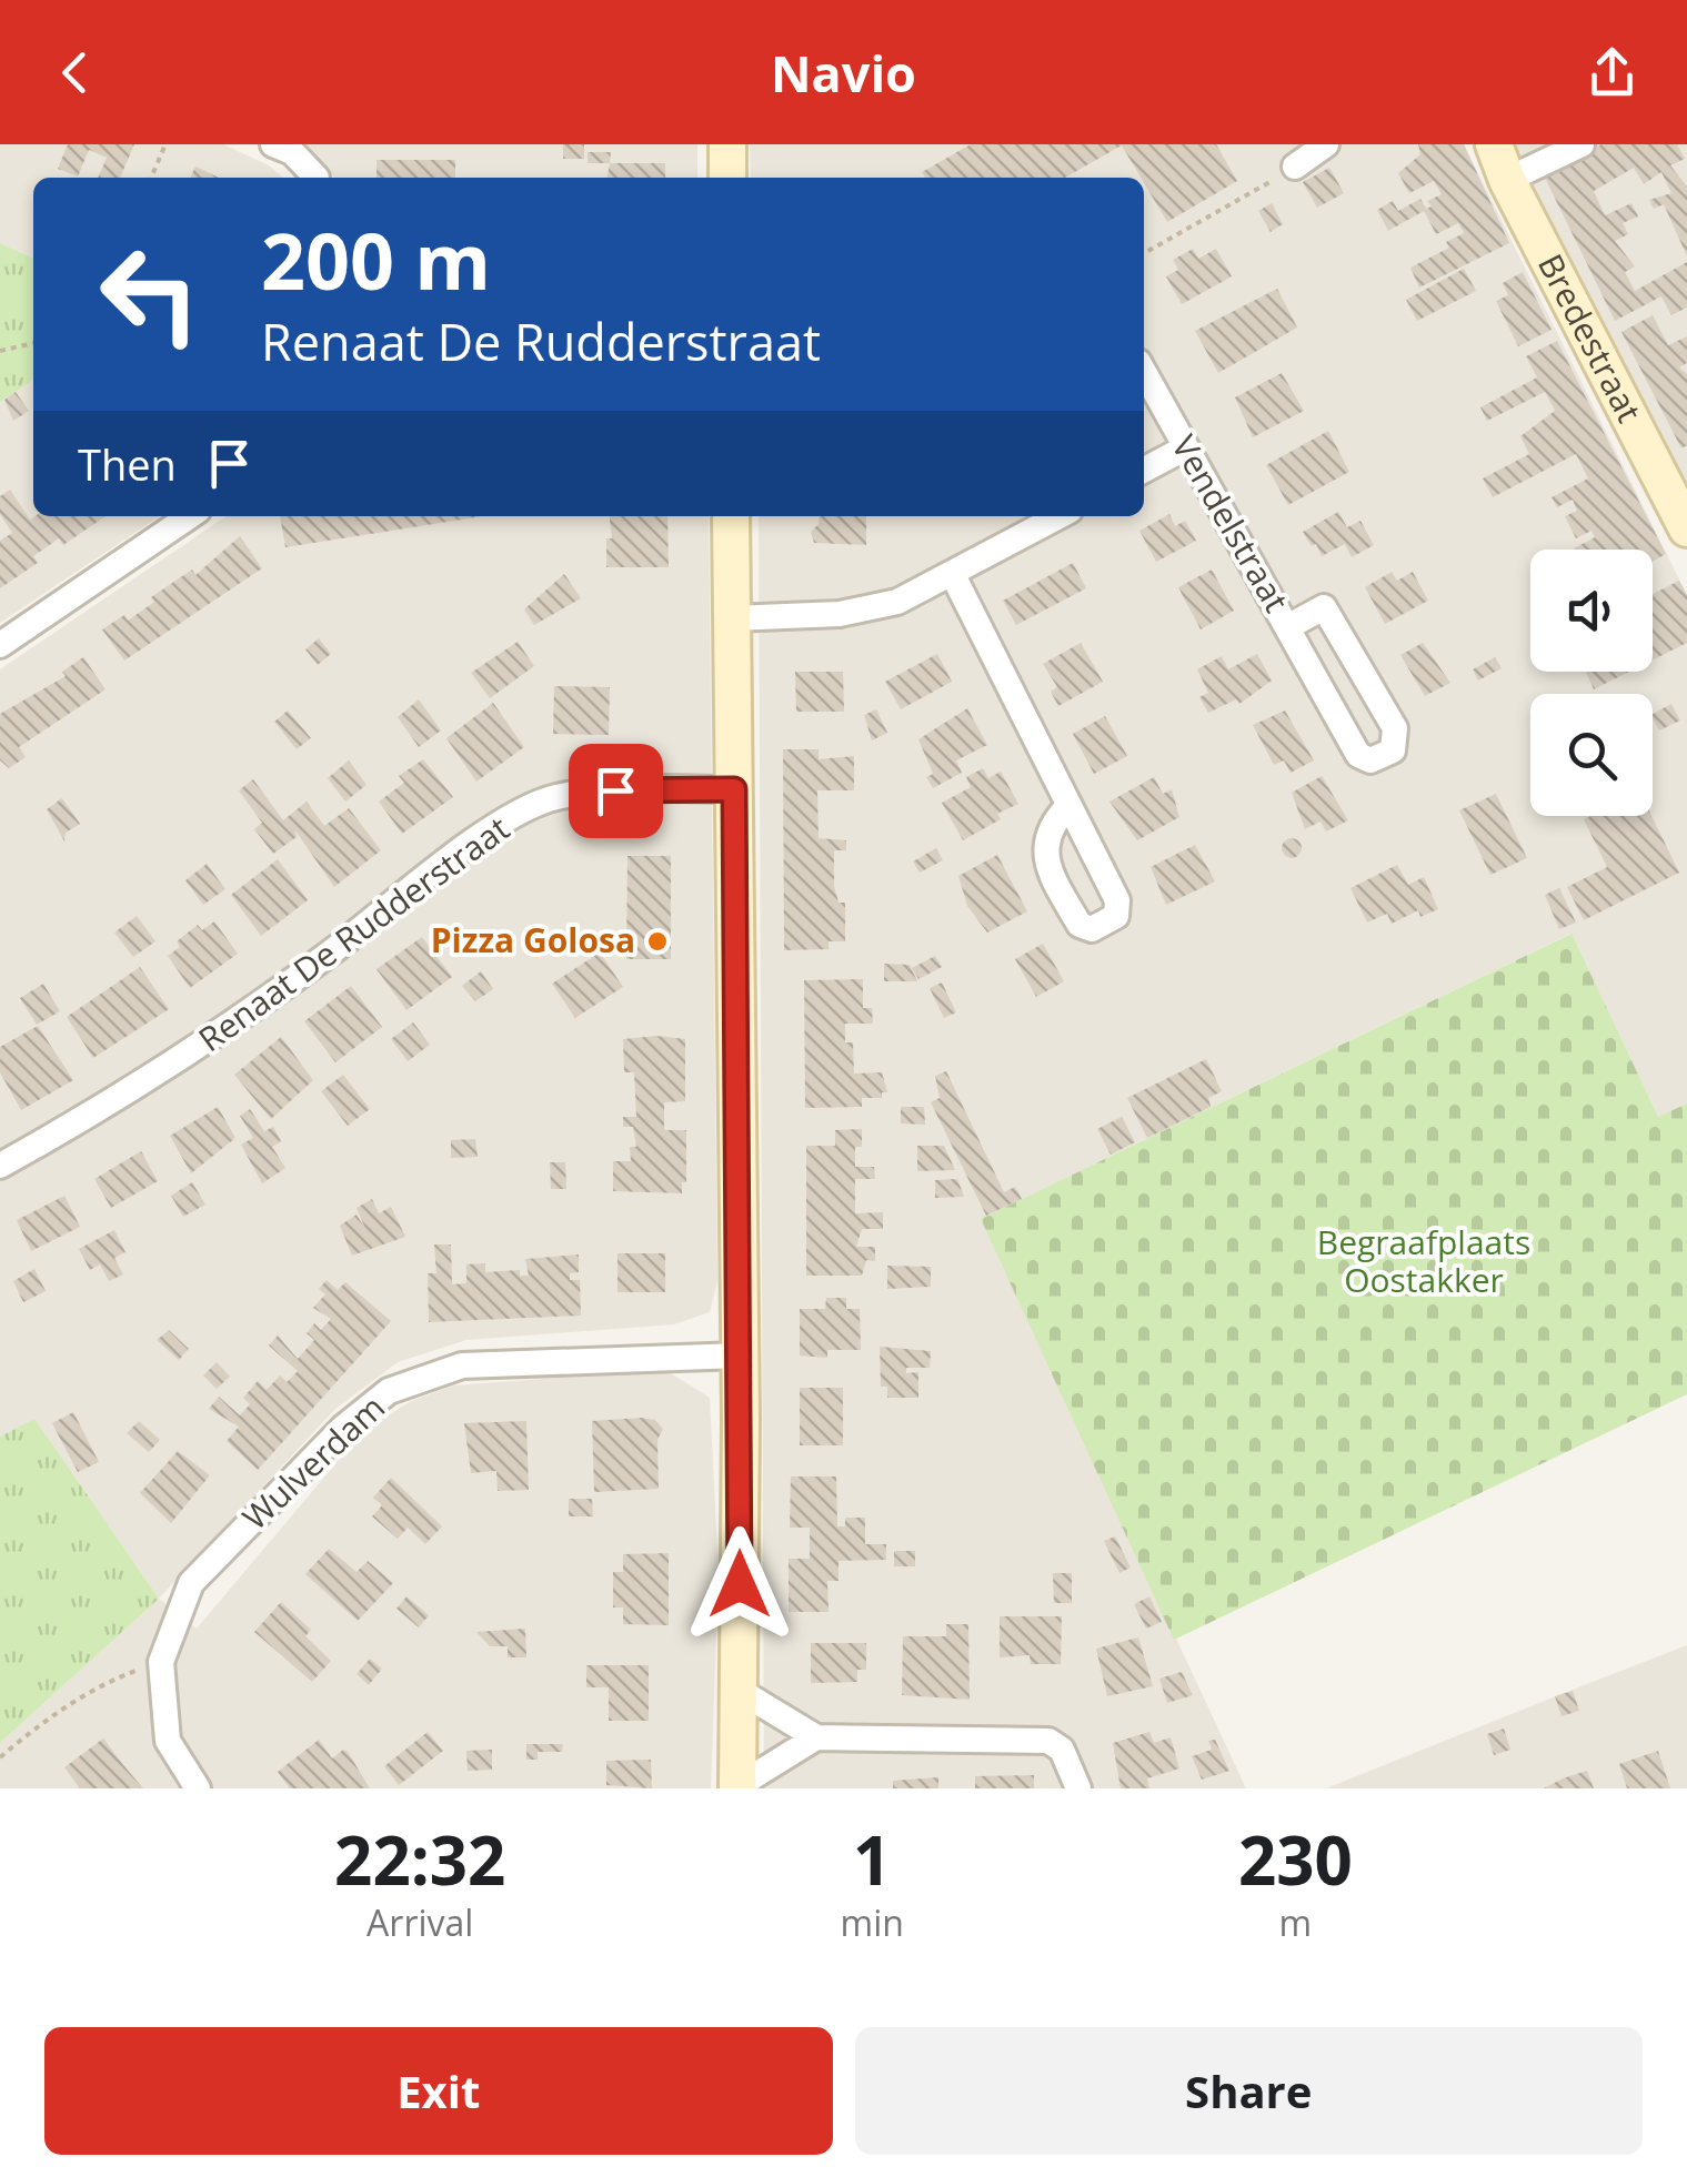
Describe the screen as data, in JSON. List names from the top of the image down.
{
  "streets": {
    "street": [
      "Bredestraat",
      "Vendelstraat",
      "Renaat De Rudderstraat",
      "Wulverdam"
    ]
  },
  "parks": ["Begraafplaats Oostakker"],
  "places": ["Pizza Golosa"],
  "page": {
    "header": "Navio",
    "turn": ["200 m", "Renaat De Rudderstraat"],
    "then": "Then",
    "eta": [
      "22:32",
      "Arrival",
      "1",
      "min",
      "230",
      "m"
    ],
    "buttons": ["Exit", "Share"]
  }
}
